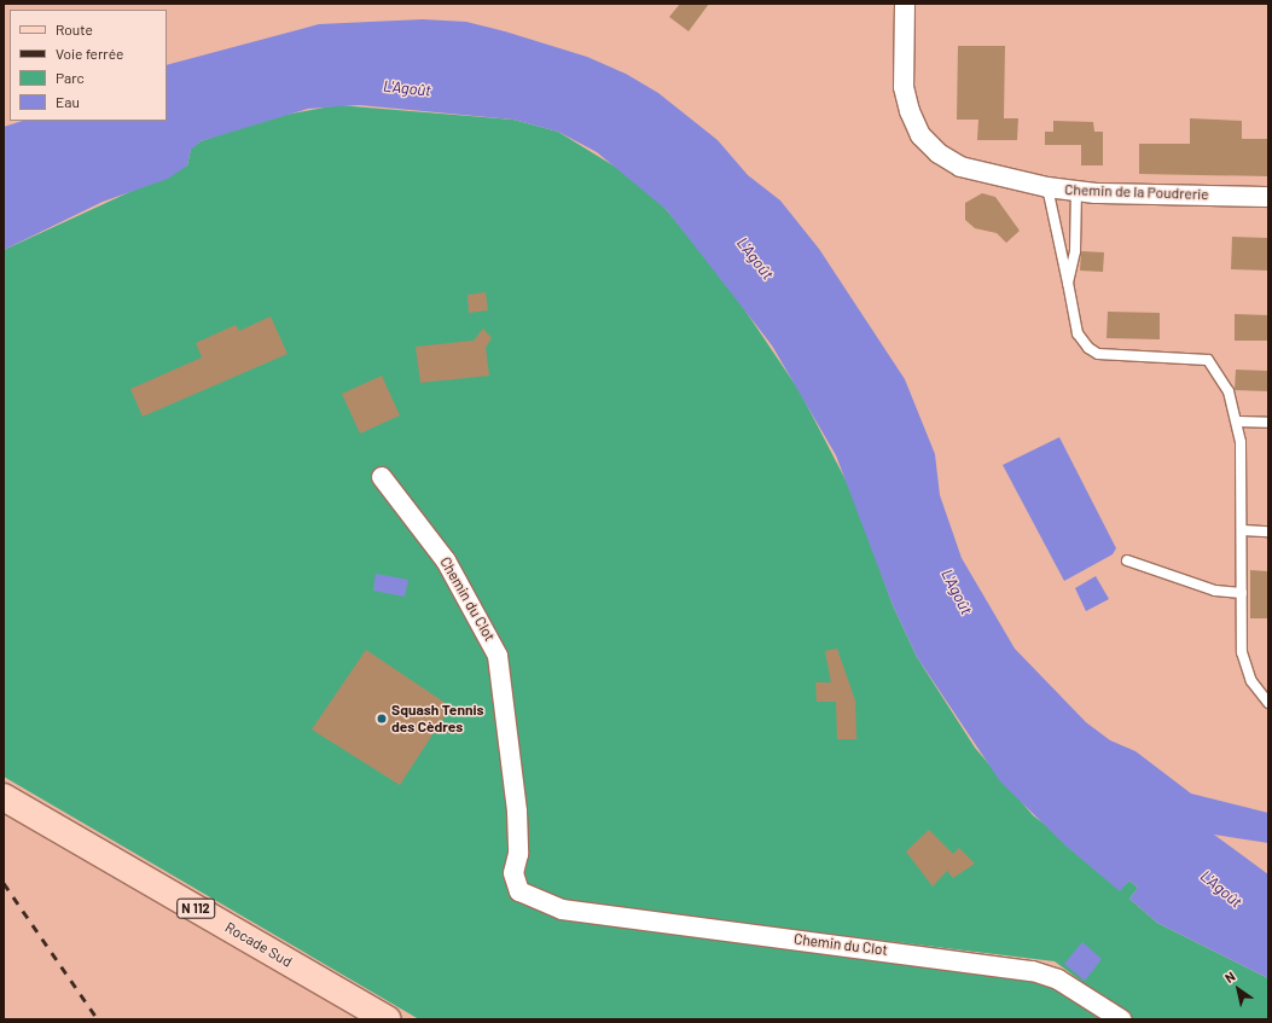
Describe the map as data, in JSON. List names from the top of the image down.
{
  "streets": {
    "main road": ["N 112", "Rocade Sud"],
    "street": ["Chemin de la Poudrerie", "Chemin du Clot"]
  },
  "water": ["L'Agoût"],
  "places": ["Squash Tennis des Cèdres"],
  "legend": [
    "Route",
    "Voie ferrée",
    "Parc",
    "Eau"
  ],
  "north": "top left"
}
